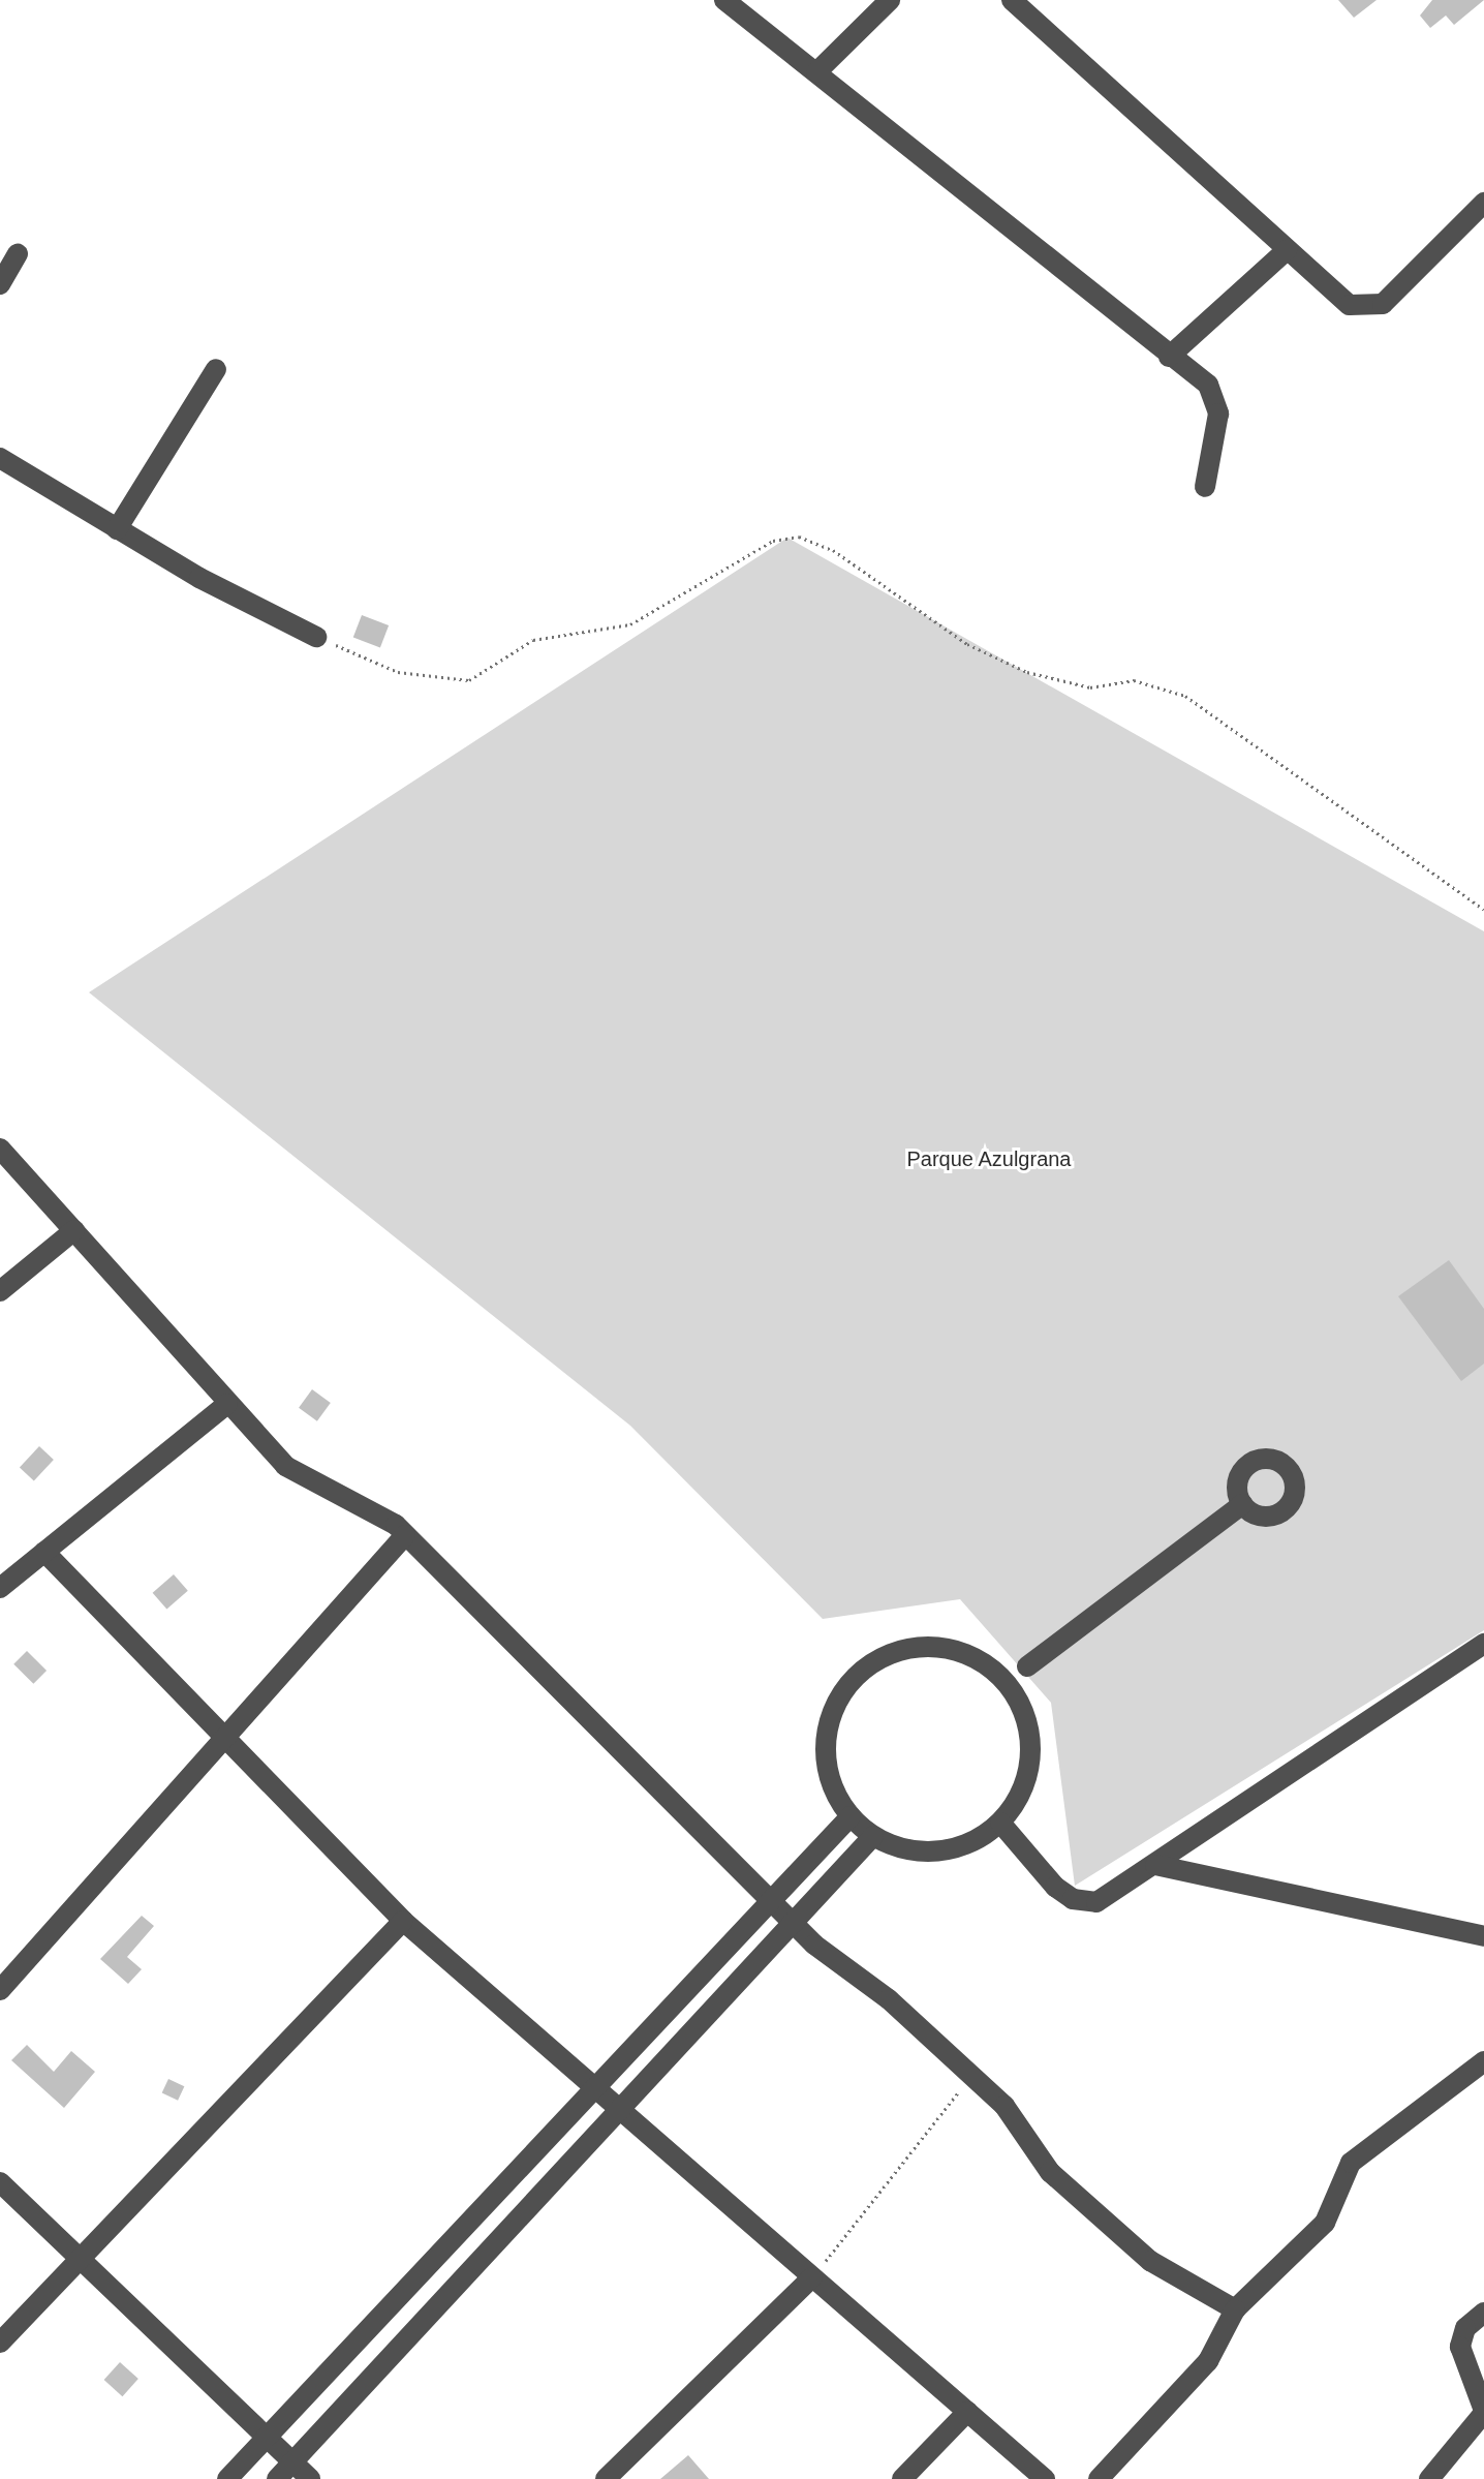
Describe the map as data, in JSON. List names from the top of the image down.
{
  "parks": ["Parque Azulgrana"]
}
